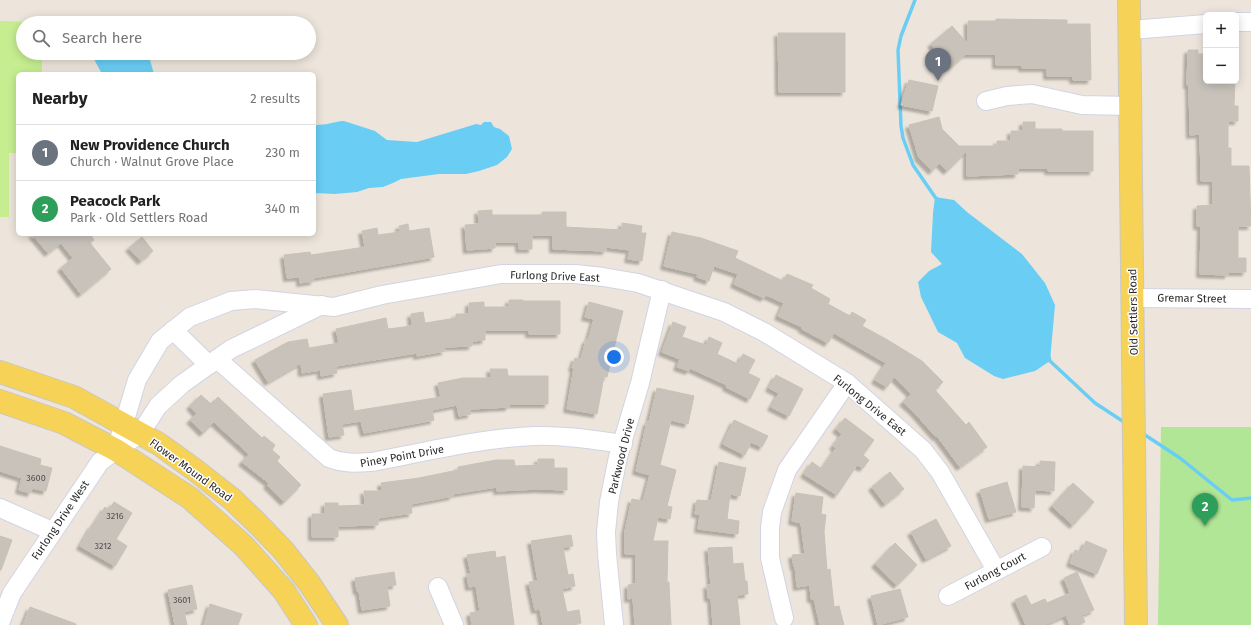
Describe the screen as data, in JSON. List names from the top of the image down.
{
  "streets": {
    "main road": ["Old Settlers Road", "Flower Mound Road"],
    "street": [
      "Furlong Drive East",
      "Gremar Street",
      "Piney Point Drive",
      "Parkwood Drive",
      "Furlong Drive West",
      "Furlong Court"
    ]
  },
  "crossings": [
    ["Furlong Drive East", "Piney Point Drive"],
    ["Furlong Drive East", "Parkwood Drive"],
    ["Furlong Drive East", "Flower Mound Road"],
    ["Furlong Drive East", "Furlong Drive West"],
    ["Furlong Drive East", "Furlong Court"],
    ["Gremar Street", "Old Settlers Road"],
    ["Piney Point Drive", "Parkwood Drive"],
    ["Flower Mound Road", "Furlong Drive West"]
  ],
  "house_numbers": [
    "3600",
    "3216",
    "3212",
    "3601"
  ],
  "page": {
    "map_buttons": ["+", "−"],
    "search": "Search here",
    "pins": ["1", "2"],
    "heading": ["Nearby", "2 results"],
    "list": [
      {
        "mark": "1",
        "name": "New Providence Church",
        "note": "Church · Walnut Grove Place",
        "value": "230 m"
      },
      {
        "mark": "2",
        "name": "Peacock Park",
        "note": "Park · Old Settlers Road",
        "value": "340 m"
      }
    ]
  }
}
